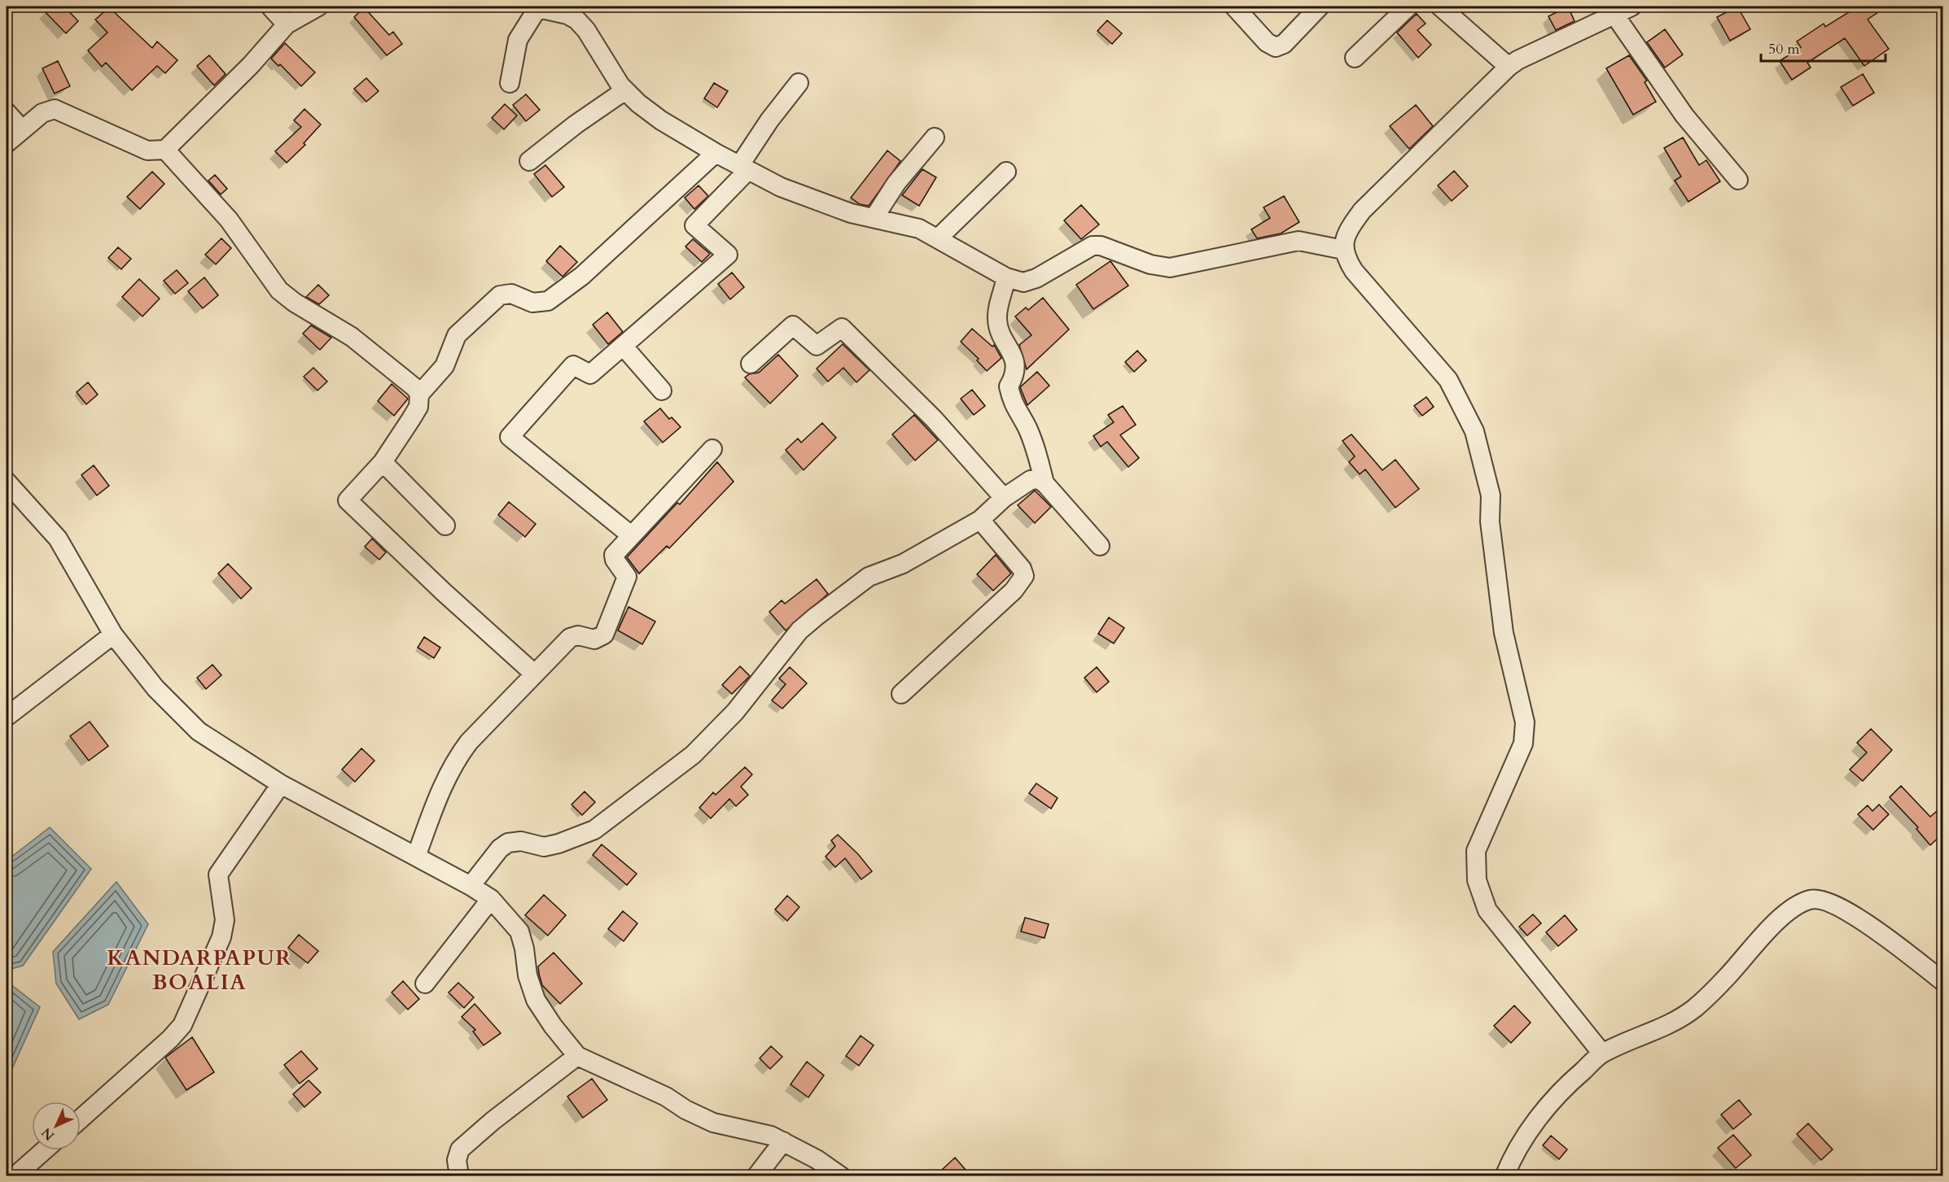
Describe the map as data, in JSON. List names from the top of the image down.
{
  "districts": ["KANDARPAPUR BOALIA"],
  "scale_bar": "50 m",
  "north": "bottom left"
}
